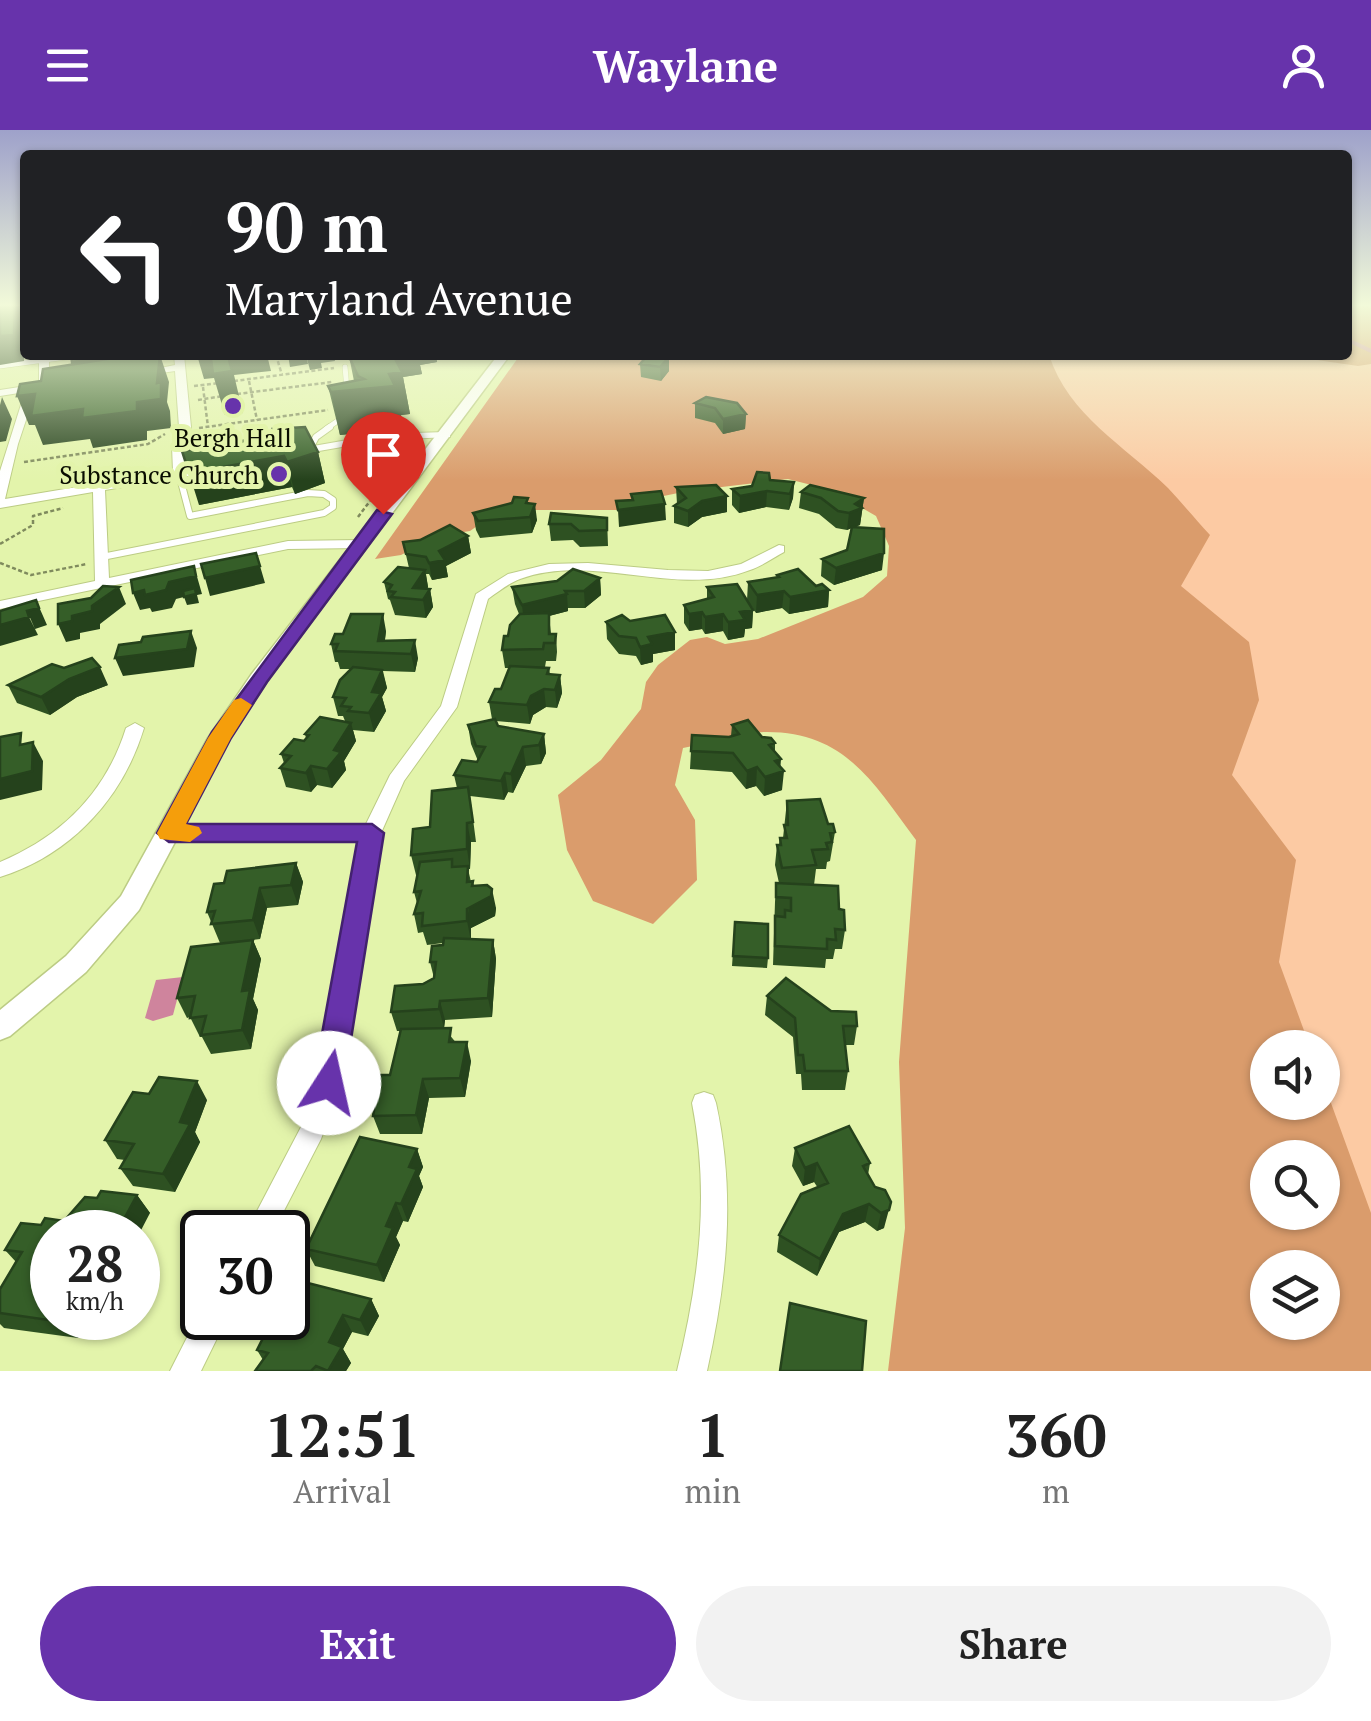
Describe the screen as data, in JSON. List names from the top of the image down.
{
  "places": ["Bergh Hall", "Substance Church"],
  "page": {
    "header": "Waylane",
    "turn": ["90 m", "Maryland Avenue"],
    "speed": "28 km/h",
    "limit": "30",
    "eta": [
      "12:51",
      "Arrival",
      "1",
      "min",
      "360",
      "m"
    ],
    "buttons": ["Exit", "Share"]
  }
}
